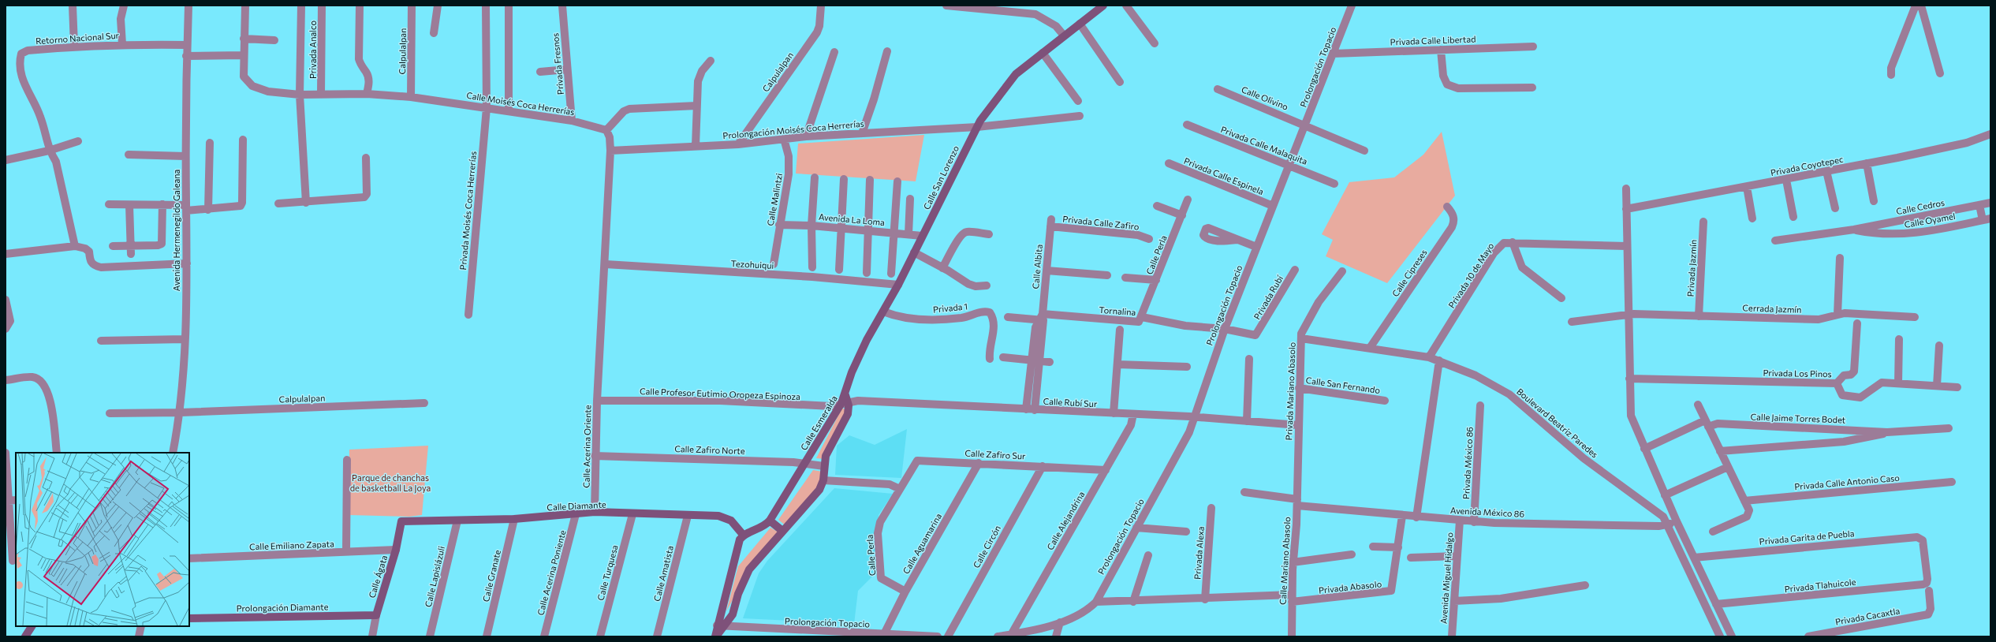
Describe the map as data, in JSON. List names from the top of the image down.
{
  "streets": {
    "street": [
      "Retorno Nacional Sur",
      "Privada Calle Libertad",
      "Privada Analco",
      "Calpulalpan",
      "Privada Fresnos",
      "Prolongación Topacio",
      "Calle Olivino",
      "Calle Moisés Coca Herrerías",
      "Prolongación Moisés Coca Herrerías",
      "Privada Calle Malaquita",
      "Privada Coyotepec",
      "Privada Calle Espinela",
      "Calle San Lorenzo",
      "Calle Malintzi",
      "Calle Cedros",
      "Privada Moisés Coca Herrerías",
      "Avenida La Loma",
      "Calle Oyamel",
      "Privada Calle Zafiro",
      "Avenida Hermenegildo Galeana",
      "Calle Perla",
      "Tezohuiqui",
      "Calle Albita",
      "Privada Jazmín",
      "Calle Cipreses",
      "Privada 10 de Mayo",
      "Privada Rubí",
      "Privada 1",
      "Cerrada Jazmín",
      "Tornalina",
      "Privada Los Pinos",
      "Calle San Fernando",
      "Privada Mariano Abasolo",
      "Calle Profesor Eutimio Oropeza Espinoza",
      "Calle Rubí Sur",
      "Calle Jaime Torres Bodet",
      "Calle Esmeralda",
      "Boulevard Beatriz Paredes",
      "Calle Acerina Oriente",
      "Calle Zafiro Norte",
      "Calle Zafiro Sur",
      "Privada México 86",
      "Privada Calle Antonio Caso",
      "Calle Diamante",
      "Avenida México 86",
      "Calle Alejandrina",
      "Privada Garita de Puebla",
      "Calle Aguamarina",
      "Calle Emiliano Zapata",
      "Calle Circón",
      "Privada Alexa",
      "Calle Mariano Abasolo",
      "Calle Acerina Poniente",
      "Calle Turquesa",
      "Calle Amatista",
      "Calle Granate",
      "Calle Ágata",
      "Calle Lapislázuli",
      "Avenida Miguel Hidalgo",
      "Privada Tlahuicole",
      "Privada Abasolo",
      "Prolongación Diamante",
      "Privada Cacaxtla"
    ]
  },
  "crossings": [
    ["Retorno Nacional Sur", "Avenida Hermenegildo Galeana"],
    ["Privada Calle Libertad", "Prolongación Topacio"],
    ["Privada Analco", "Calle Moisés Coca Herrerías"],
    ["Calpulalpan", "Calle Moisés Coca Herrerías"],
    ["Calpulalpan", "Prolongación Moisés Coca Herrerías"],
    ["Calpulalpan", "Avenida Hermenegildo Galeana"],
    ["Privada Fresnos", "Calle Moisés Coca Herrerías"],
    ["Prolongación Topacio", "Calle Olivino"],
    ["Prolongación Topacio", "Privada Calle Malaquita"],
    ["Prolongación Topacio", "Privada Calle Espinela"],
    ["Prolongación Topacio", "Tornalina"],
    ["Prolongación Topacio", "Calle Rubí Sur"],
    ["Prolongación Topacio", "Calle Esmeralda"],
    ["Prolongación Topacio", "Calle Alejandrina"],
    ["Prolongación Topacio", "Calle Aguamarina"],
    ["Calle Moisés Coca Herrerías", "Privada Moisés Coca Herrerías"],
    ["Prolongación Moisés Coca Herrerías", "Calle San Lorenzo"],
    ["Prolongación Moisés Coca Herrerías", "Calle Malintzi"],
    ["Calle San Lorenzo", "Avenida La Loma"],
    ["Calle San Lorenzo", "Tezohuiqui"],
    ["Calle San Lorenzo", "Privada 1"],
    ["Calle San Lorenzo", "Calle Profesor Eutimio Oropeza Espinoza"],
    ["Calle San Lorenzo", "Calle Rubí Sur"],
    ["Calle San Lorenzo", "Calle Esmeralda"],
    ["Calle Malintzi", "Avenida La Loma"],
    ["Calle Cedros", "Calle Oyamel"],
    ["Privada Calle Zafiro", "Calle Albita"],
    ["Calle Perla", "Tornalina"],
    ["Calle Perla", "Calle Zafiro Sur"],
    ["Calle Perla", "Calle Aguamarina"],
    ["Calle Albita", "Tornalina"],
    ["Calle Albita", "Calle Rubí Sur"],
    ["Privada Jazmín", "Cerrada Jazmín"],
    ["Calle Cipreses", "Boulevard Beatriz Paredes"],
    ["Privada 10 de Mayo", "Boulevard Beatriz Paredes"],
    ["Privada Rubí", "Tornalina"],
    ["Calle San Fernando", "Privada Mariano Abasolo"],
    ["Privada Mariano Abasolo", "Calle Rubí Sur"],
    ["Privada Mariano Abasolo", "Boulevard Beatriz Paredes"],
    ["Privada Mariano Abasolo", "Avenida México 86"],
    ["Privada Mariano Abasolo", "Calle Mariano Abasolo"],
    ["Calle Profesor Eutimio Oropeza Espinoza", "Calle Rubí Sur"],
    ["Calle Profesor Eutimio Oropeza Espinoza", "Calle Esmeralda"],
    ["Calle Profesor Eutimio Oropeza Espinoza", "Calle Acerina Oriente"],
    ["Calle Rubí Sur", "Calle Esmeralda"],
    ["Calle Rubí Sur", "Calle Alejandrina"],
    ["Calle Esmeralda", "Calle Zafiro Norte"],
    ["Calle Esmeralda", "Calle Diamante"],
    ["Boulevard Beatriz Paredes", "Avenida México 86"],
    ["Calle Acerina Oriente", "Calle Zafiro Norte"],
    ["Calle Acerina Oriente", "Calle Diamante"],
    ["Calle Zafiro Sur", "Calle Alejandrina"],
    ["Calle Zafiro Sur", "Calle Aguamarina"],
    ["Calle Zafiro Sur", "Calle Circón"],
    ["Privada México 86", "Avenida México 86"],
    ["Calle Diamante", "Calle Acerina Poniente"],
    ["Calle Diamante", "Calle Turquesa"],
    ["Calle Diamante", "Calle Amatista"],
    ["Calle Diamante", "Calle Granate"],
    ["Calle Diamante", "Calle Ágata"],
    ["Calle Diamante", "Calle Lapislázuli"],
    ["Avenida México 86", "Calle Mariano Abasolo"],
    ["Avenida México 86", "Avenida Miguel Hidalgo"],
    ["Avenida México 86", "Privada Abasolo"],
    ["Privada Garita de Puebla", "Privada Tlahuicole"],
    ["Calle Emiliano Zapata", "Calle Ágata"],
    ["Calle Mariano Abasolo", "Privada Abasolo"],
    ["Calle Ágata", "Prolongación Diamante"]
  ],
  "parks": ["Parque de chanchas de basketball La Joya"]
}
